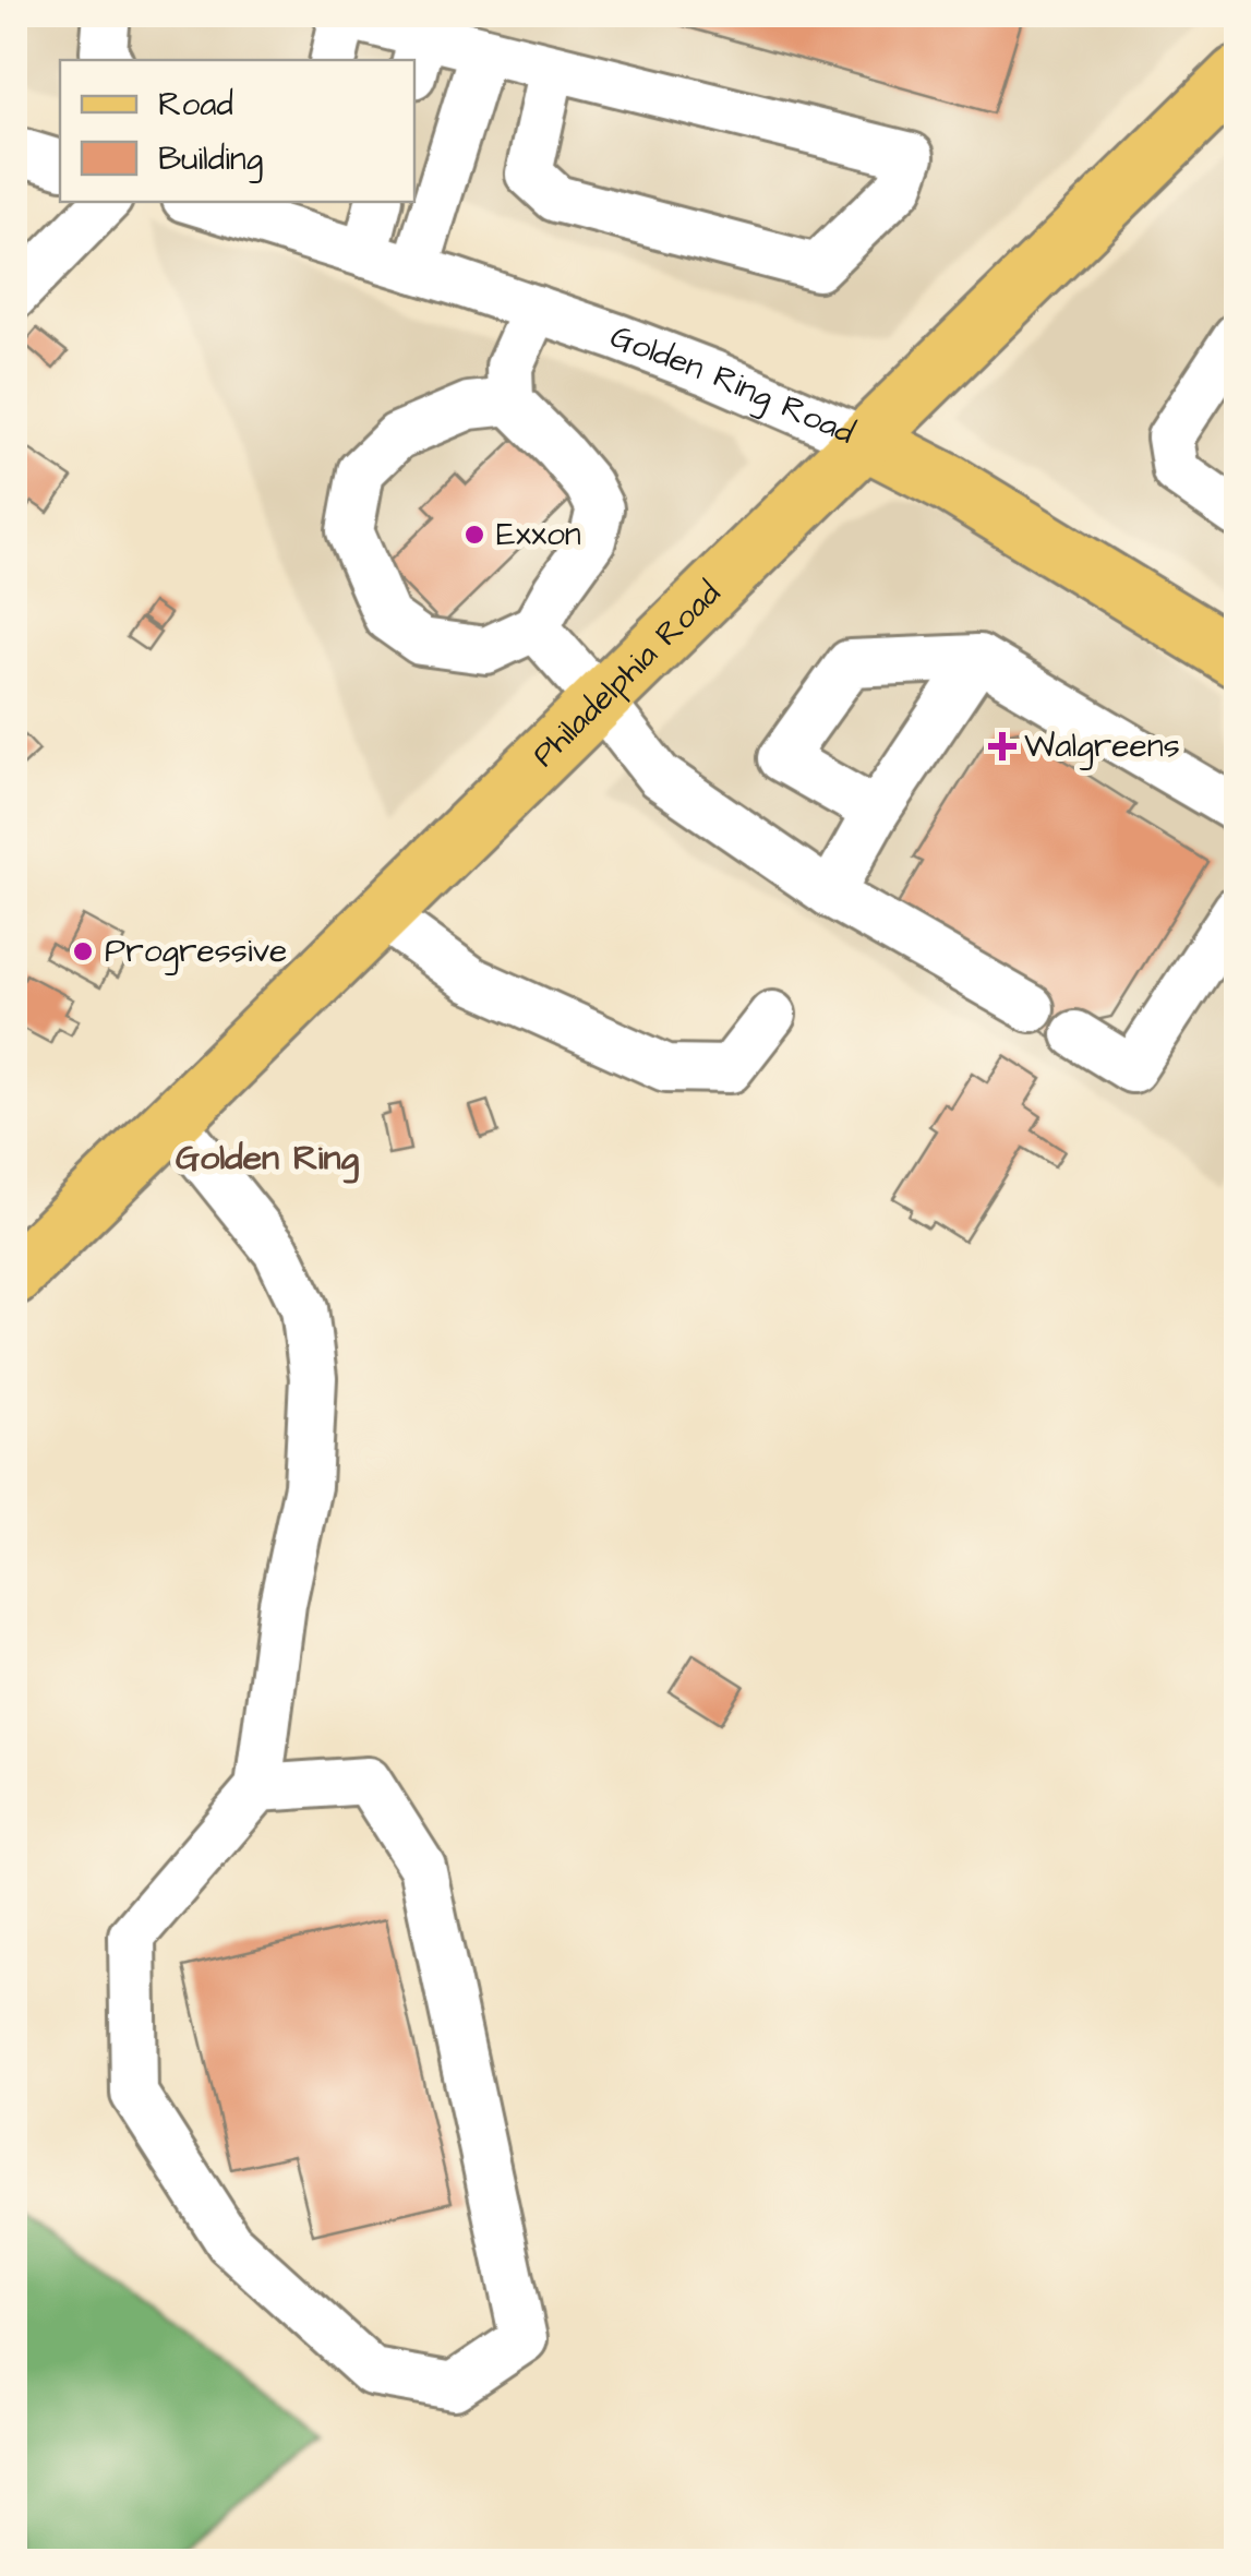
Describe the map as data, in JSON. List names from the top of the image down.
{
  "streets": {
    "main road": ["Golden Ring Road", "Philadelphia Road"]
  },
  "crossings": [
    ["Golden Ring Road", "Philadelphia Road"]
  ],
  "districts": ["Golden Ring"],
  "places": {
    "other": ["Exxon", "Progressive"],
    "health": ["Walgreens"]
  },
  "legend": ["Road", "Building"]
}
